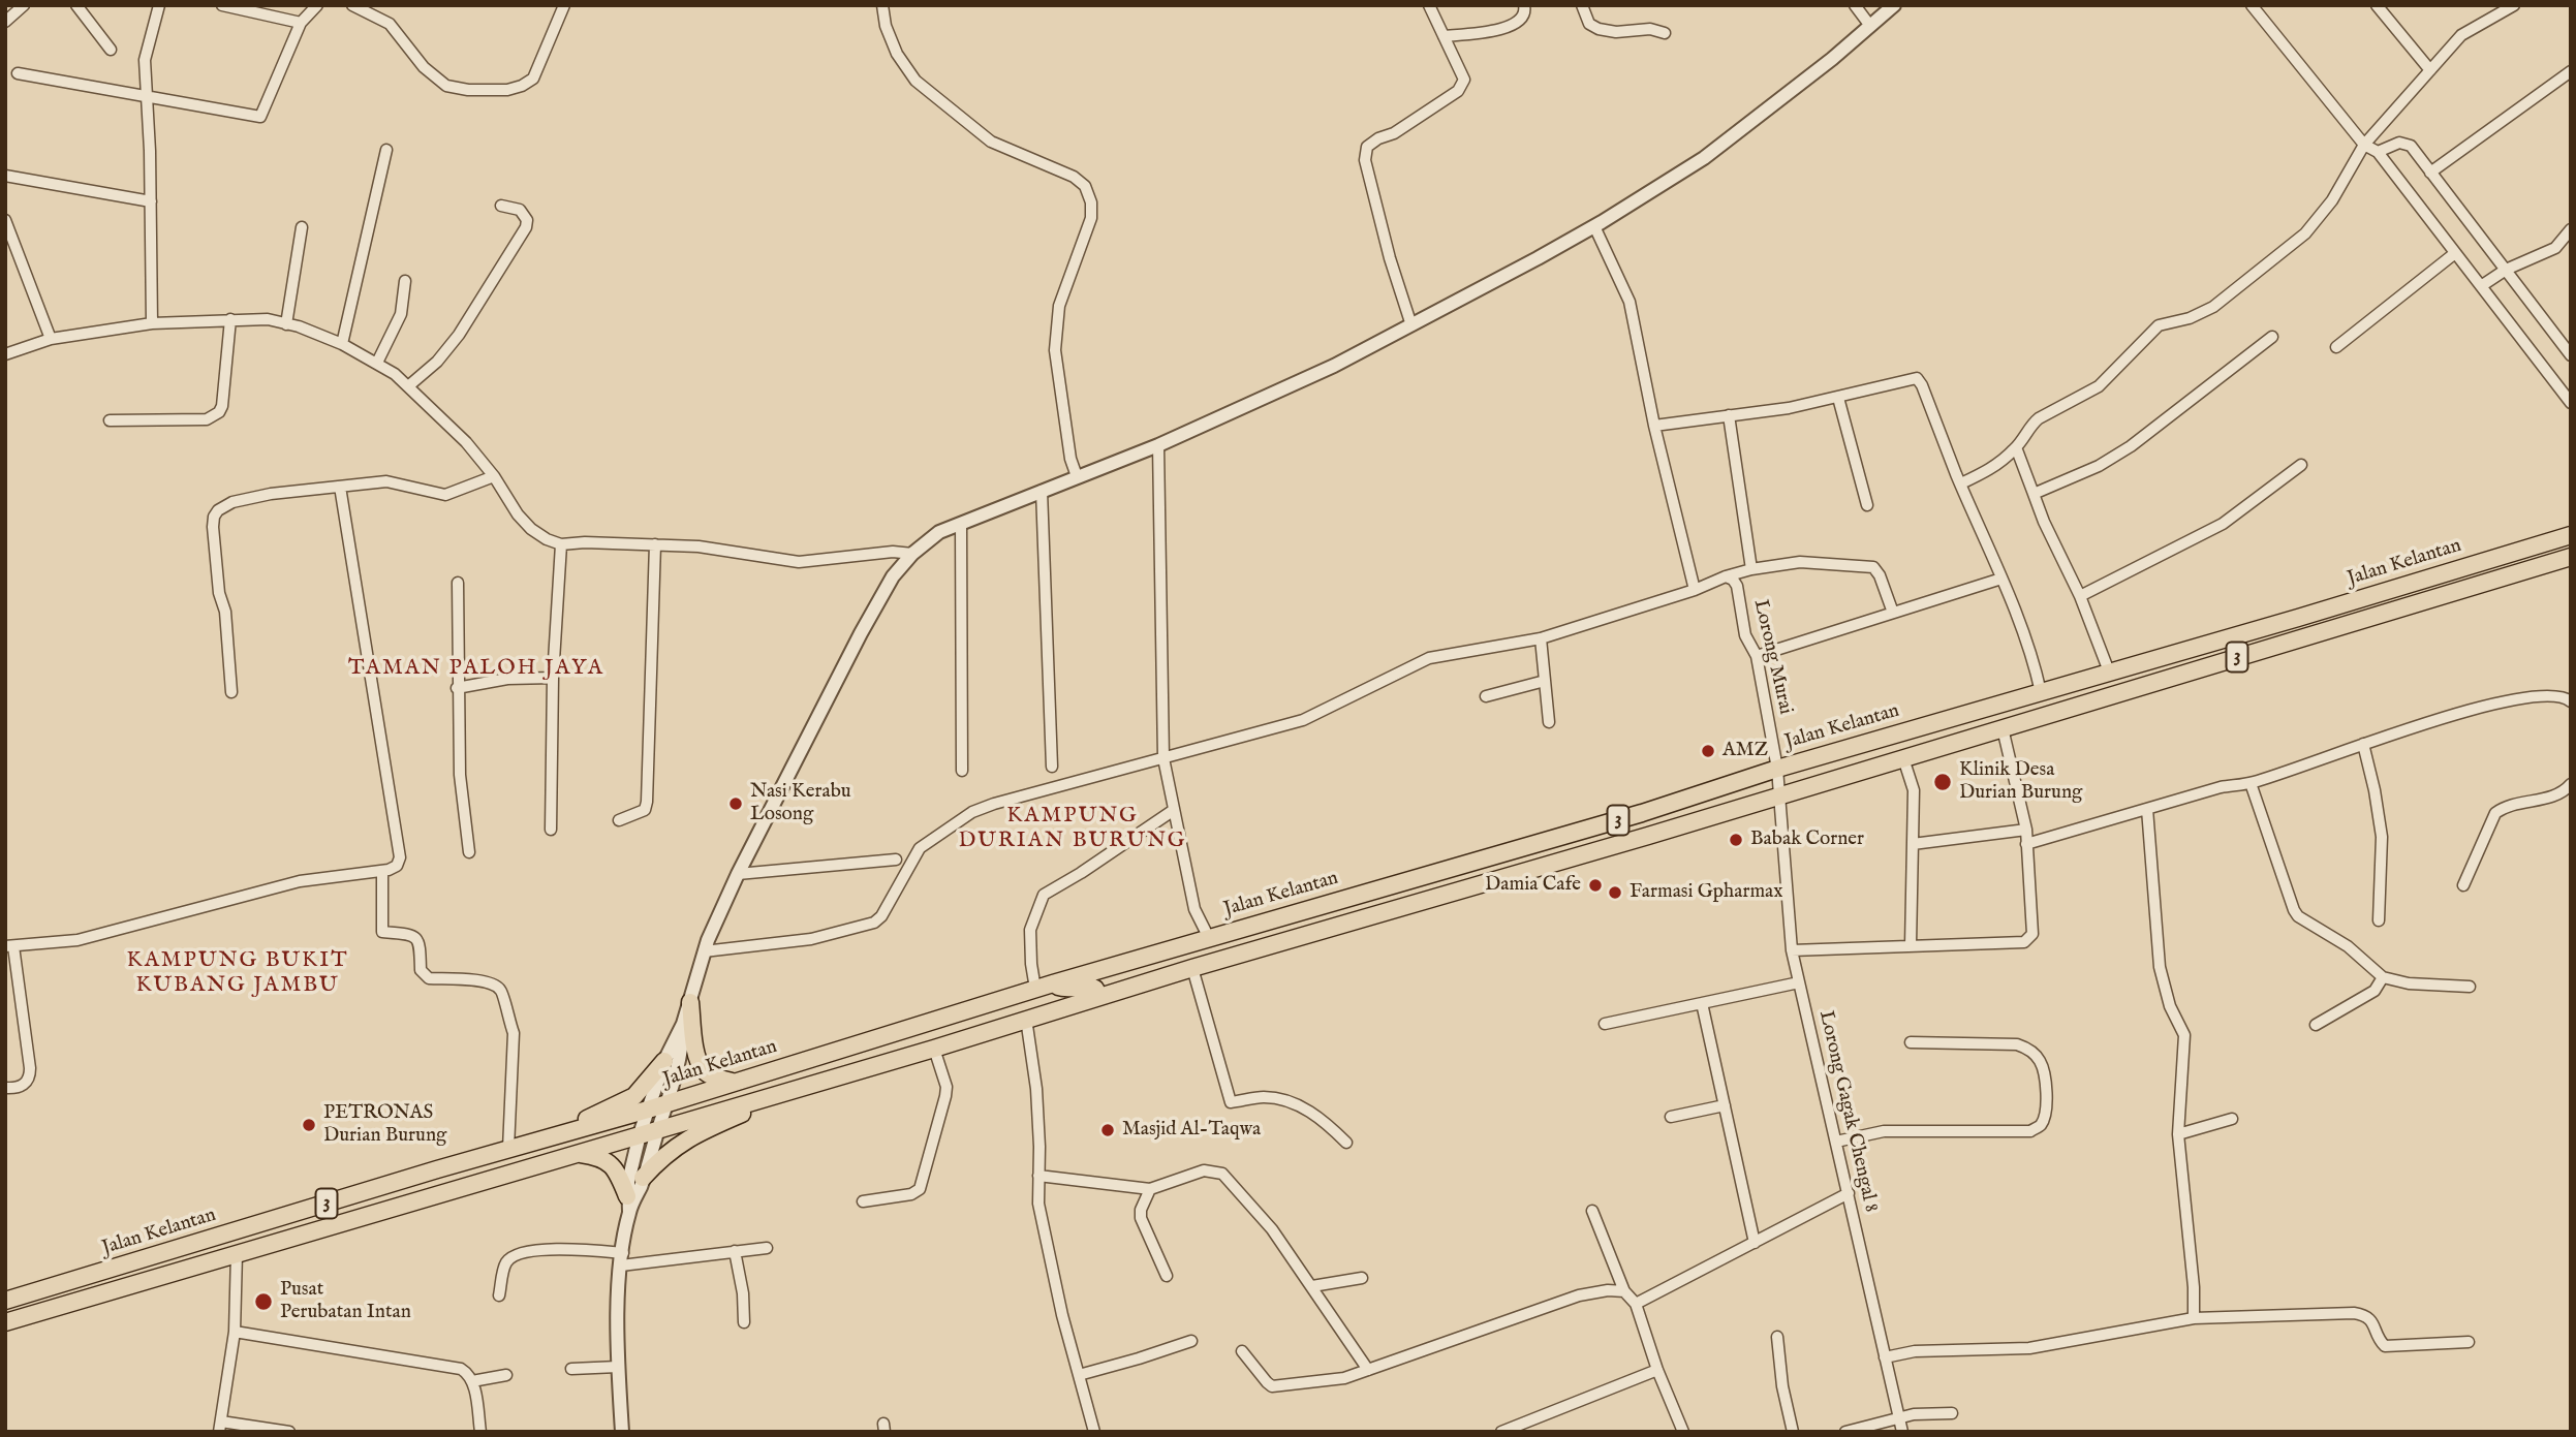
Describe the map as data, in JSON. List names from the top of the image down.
{
  "streets": {
    "highway": ["Jalan Kelantan", "3"],
    "street": ["Lorong Murai", "Lorong Gagak Chengal 8"]
  },
  "crossings": [
    ["Jalan Kelantan", "Lorong Murai"],
    ["Jalan Kelantan", "Lorong Gagak Chengal 8"],
    ["Lorong Murai", "Lorong Gagak Chengal 8"]
  ],
  "districts": ["TAMAN PALOH JAYA", "KAMPUNG DURIAN BURUNG", "KAMPUNG BUKIT KUBANG JAMBU"],
  "places": [
    "AMZ",
    "Klinik Desa Durian Burung",
    "Nasi Kerabu Losong",
    "Babak Corner",
    "Damia Cafe",
    "Farmasi Gpharmax",
    "PETRONAS Durian Burung",
    "Masjid Al-Taqwa",
    "Pusat Perubatan Intan"
  ]
}
